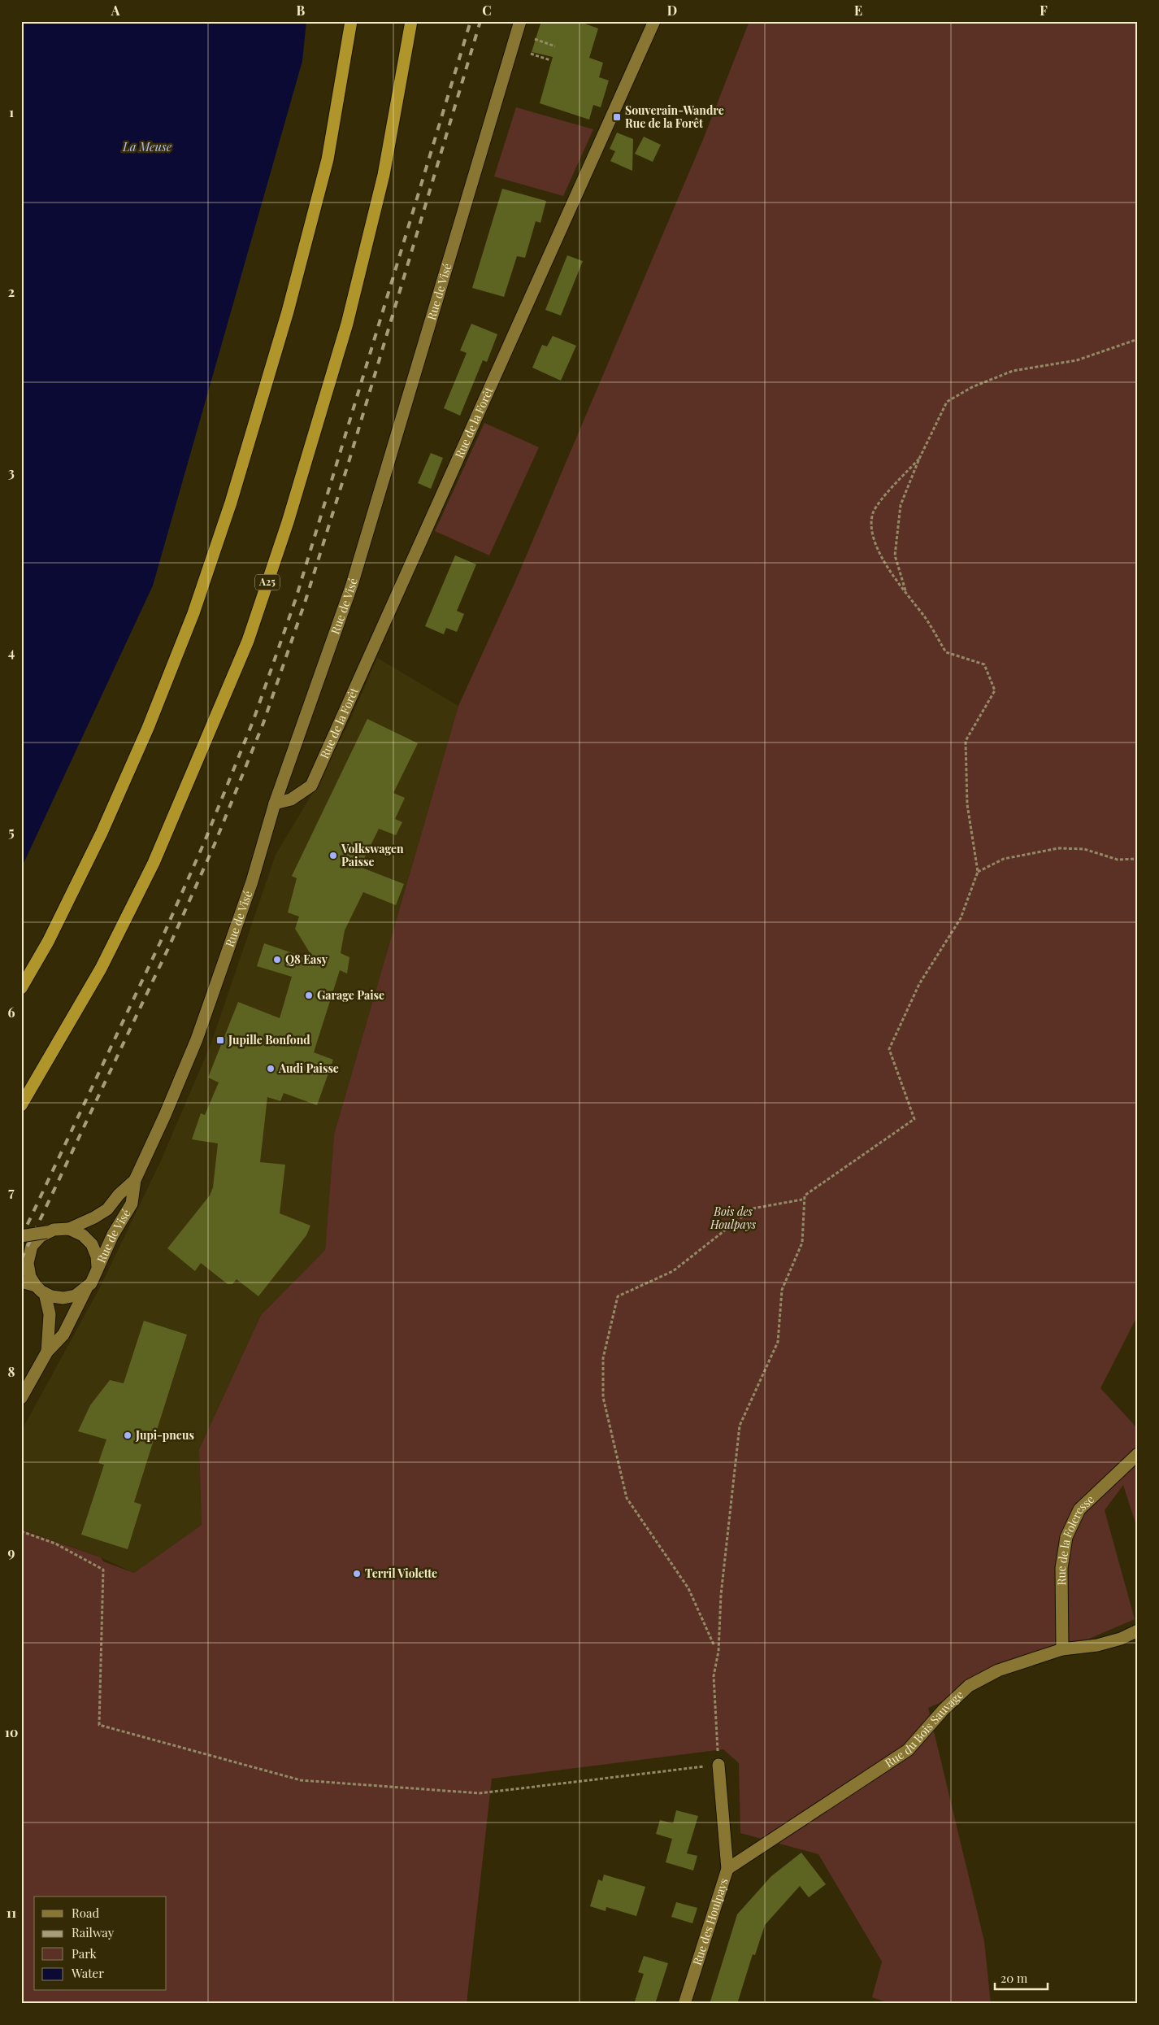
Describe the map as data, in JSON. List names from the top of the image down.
{
  "streets": {
    "highway": ["A25"],
    "main road": [
      "Rue de Visé",
      "Rue de la Forêt",
      "Rue de la Foleresse",
      "Rue du Bois Sauvage",
      "Rue des Houlpays"
    ]
  },
  "crossings": [
    ["Rue de Visé", "Rue de la Forêt"],
    ["Rue de la Foleresse", "Rue du Bois Sauvage"],
    ["Rue du Bois Sauvage", "Rue des Houlpays"]
  ],
  "water": ["La Meuse"],
  "parks": ["Bois des Houlpays"],
  "places": {
    "transit": ["Souverain-Wandre Rue de la Forêt", "Jupille Bonfond"],
    "other": [
      "Volkswagen Paisse",
      "Q8 Easy",
      "Garage Paise",
      "Audi Paisse",
      "Jupi-pneus",
      "Terril Violette"
    ]
  },
  "legend": [
    "Road",
    "Railway",
    "Park",
    "Water"
  ],
  "scale_bar": "20 m",
  "grid": {
    "columns": [
      "A",
      "B",
      "C",
      "D",
      "E",
      "F"
    ],
    "rows": [
      "1",
      "2",
      "3",
      "4",
      "5",
      "6",
      "7",
      "8",
      "9",
      "10",
      "11"
    ]
  }
}
